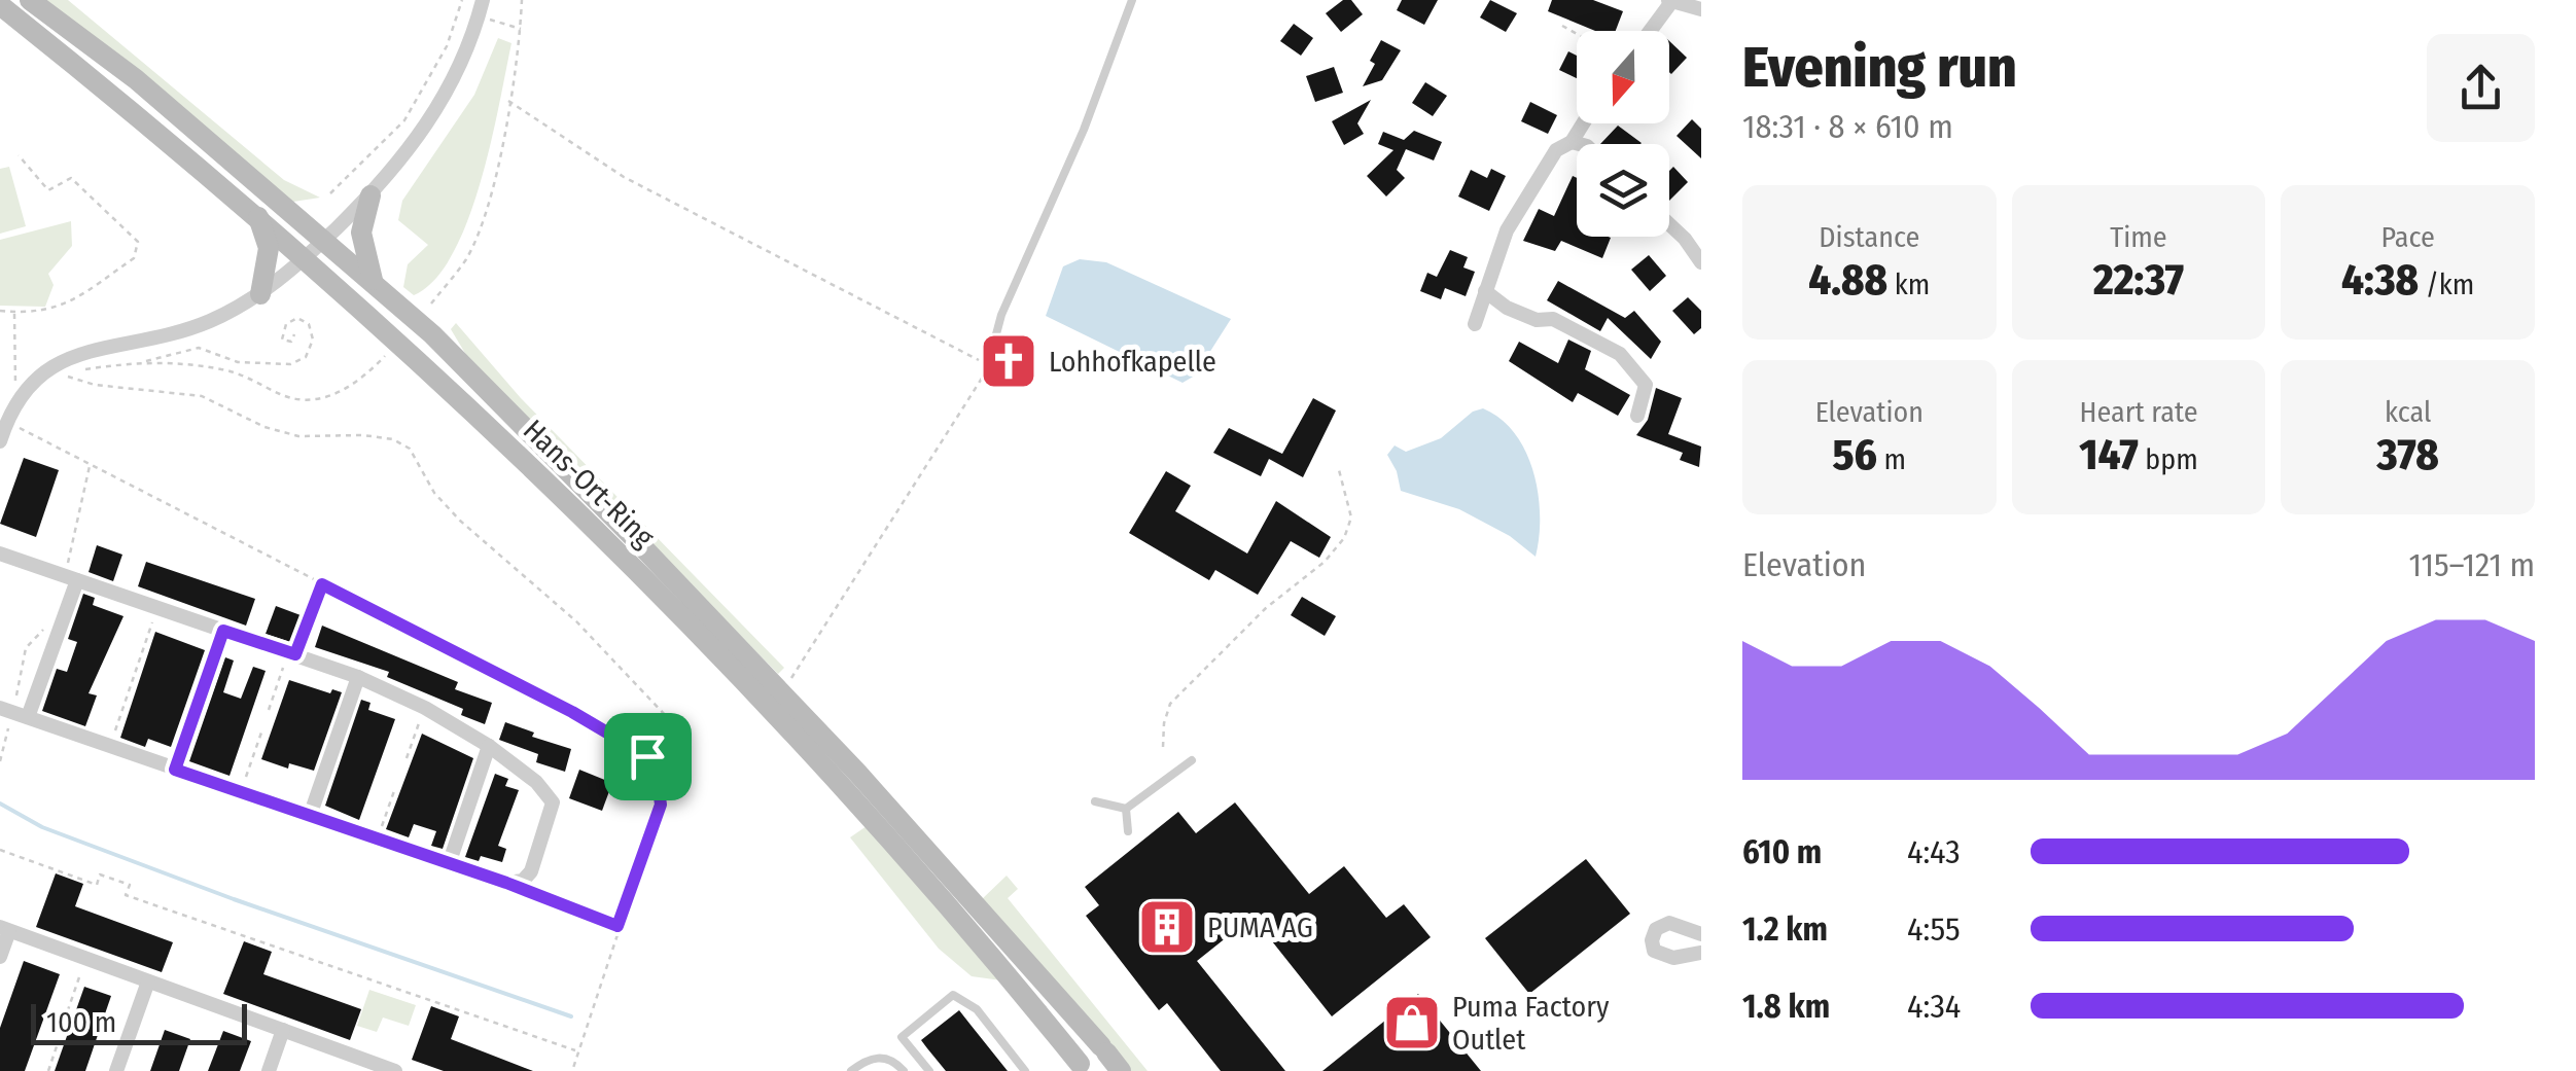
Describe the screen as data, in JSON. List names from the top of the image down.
{
  "streets": {
    "main road": ["Hans-Ort-Ring"]
  },
  "places": {
    "church": ["Lohhofkapelle"],
    "building": ["PUMA AG"],
    "shop": ["Puma Factory Outlet"]
  },
  "scale_bar": "100 m",
  "north": "bottom",
  "page": {
    "heading": ["Evening run", "18:31 · 8 × 610 m"],
    "stats": [
      ["Distance", "4.88 km"],
      ["Time", "22:37"],
      ["Pace", "4:38 /km"],
      ["Elevation", "56 m"],
      ["Heart rate", "147 bpm"],
      ["kcal", "378"]
    ],
    "chart": ["Elevation", "115–121 m"],
    "list": [
      {
        "name": "610 m",
        "note": "4:43"
      },
      {
        "name": "1.2 km",
        "note": "4:55"
      },
      {
        "name": "1.8 km",
        "note": "4:34"
      }
    ],
    "scale": "100 m"
  }
}
